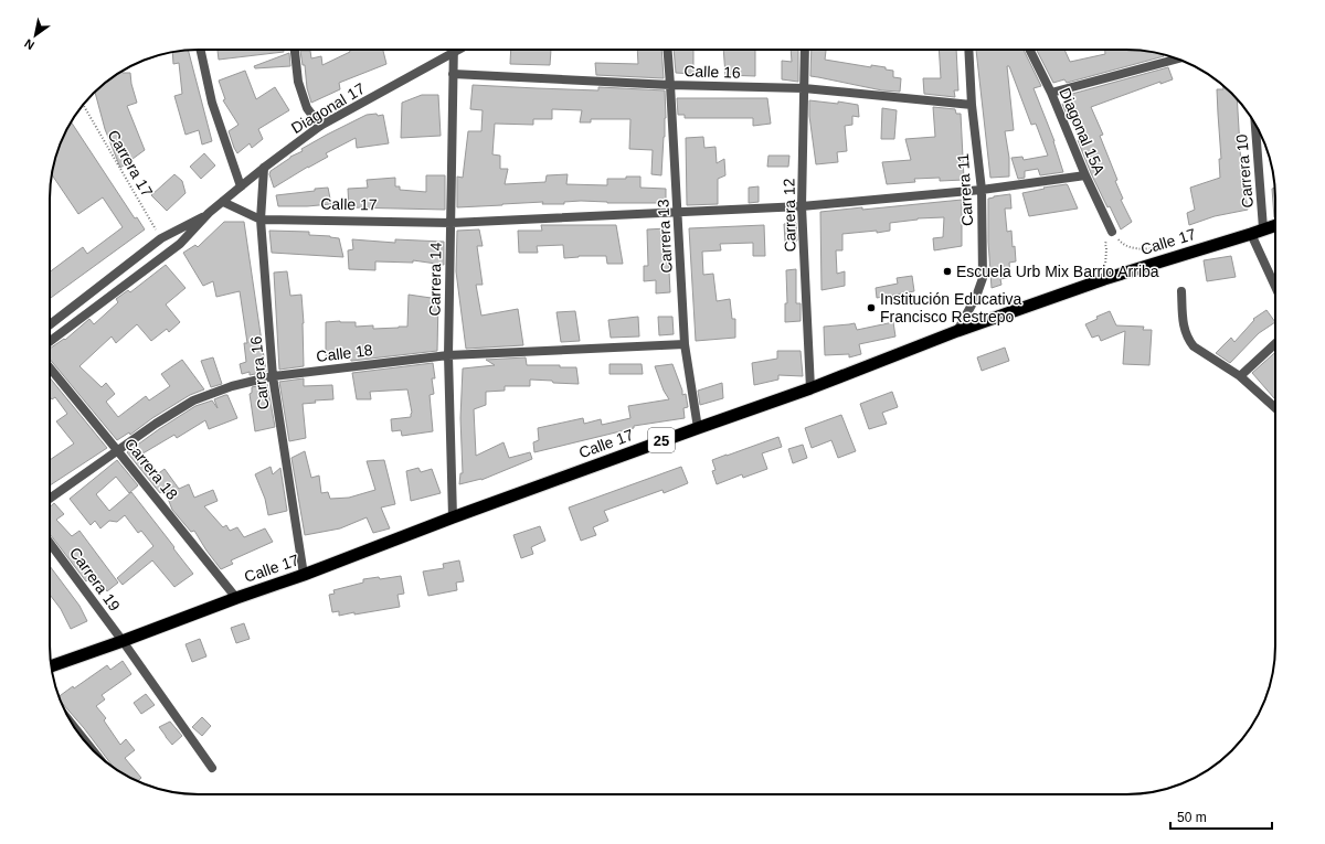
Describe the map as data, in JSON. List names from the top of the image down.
{
  "streets": {
    "highway": ["Calle 17", "25"],
    "street": [
      "Calle 16",
      "Diagonal 17",
      "Diagonal 15A",
      "Carrera 10",
      "Carrera 11",
      "Carrera 12",
      "Carrera 13",
      "Carrera 14",
      "Calle 18",
      "Carrera 16",
      "Carrera 18",
      "Carrera 19"
    ],
    "path": ["Carrera 17"]
  },
  "crossings": [
    ["Calle 16", "Carrera 11"],
    ["Calle 16", "Carrera 12"],
    ["Calle 16", "Carrera 13"],
    ["Calle 16", "Carrera 14"],
    ["Diagonal 17", "Carrera 17"],
    ["Diagonal 17", "Calle 17"],
    ["Diagonal 17", "Carrera 14"],
    ["Diagonal 17", "Carrera 16"],
    ["Diagonal 15A", "Calle 17"],
    ["Carrera 10", "Calle 17"],
    ["Carrera 11", "Calle 17"],
    ["Calle 17", "Carrera 12"],
    ["Calle 17", "Carrera 13"],
    ["Calle 17", "Carrera 14"],
    ["Calle 17", "Carrera 16"],
    ["Calle 17", "Carrera 18"],
    ["Calle 17", "Carrera 19"],
    ["Carrera 13", "Calle 18"],
    ["Carrera 14", "Calle 18"],
    ["Calle 18", "Carrera 16"],
    ["Calle 18", "Carrera 18"]
  ],
  "places": ["Escuela Urb Mix Barrio Arriba", "Institución Educativa Francisco Restrepo"],
  "scale_bar": "50 m",
  "north": "bottom left"
}
